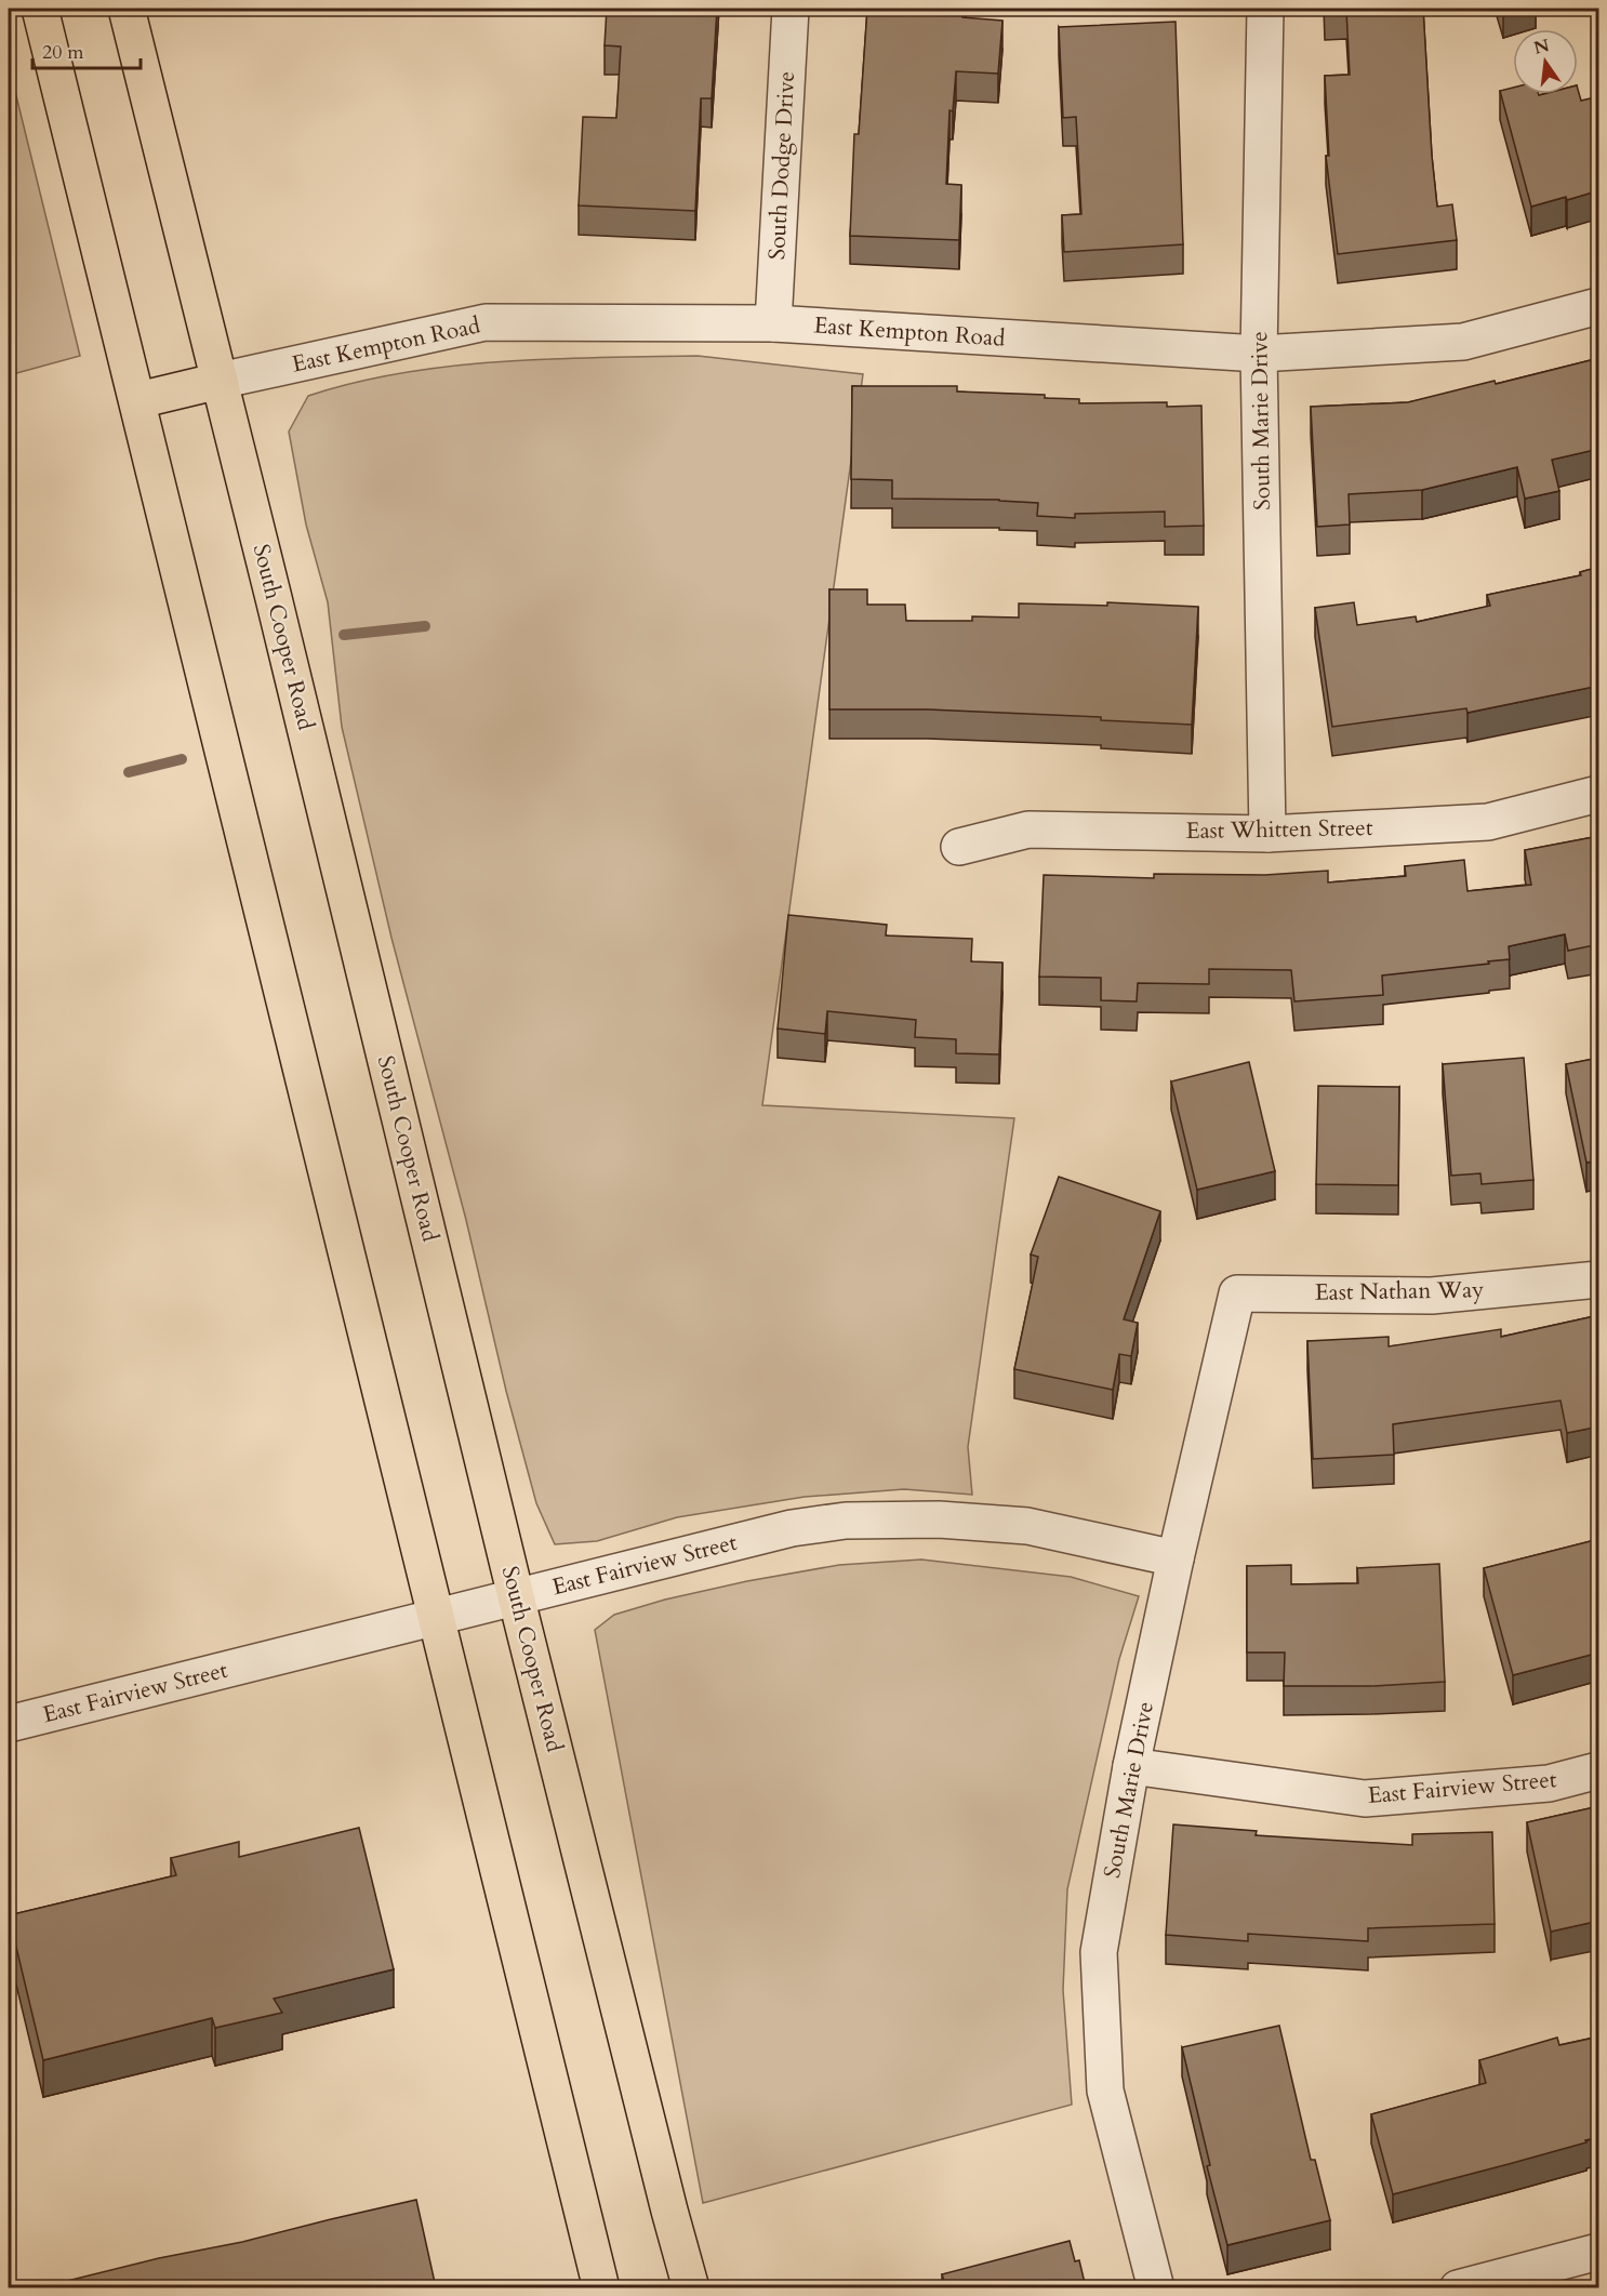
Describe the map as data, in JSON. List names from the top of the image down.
{
  "streets": {
    "main road": ["South Cooper Road"],
    "street": [
      "South Dodge Drive",
      "East Kempton Road",
      "South Marie Drive",
      "East Whitten Street",
      "East Nathan Way",
      "East Fairview Street"
    ]
  },
  "crossings": [
    ["South Dodge Drive", "East Kempton Road"],
    ["East Kempton Road", "South Marie Drive"],
    ["East Kempton Road", "South Cooper Road"],
    ["South Marie Drive", "East Whitten Street"],
    ["South Marie Drive", "East Nathan Way"],
    ["South Marie Drive", "East Fairview Street"],
    ["South Cooper Road", "East Fairview Street"]
  ],
  "scale_bar": "20 m",
  "north": "top"
}
